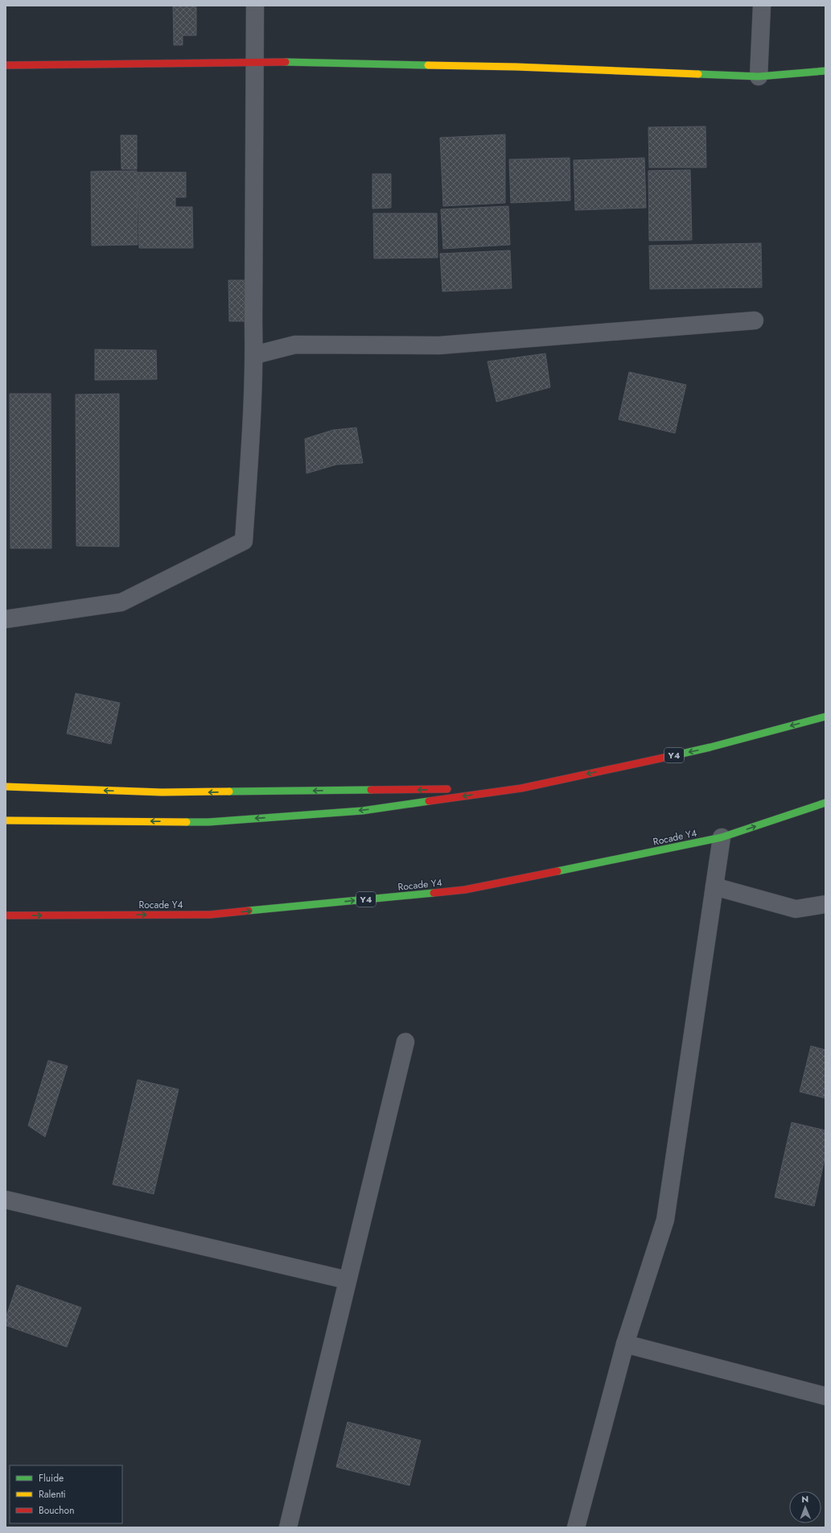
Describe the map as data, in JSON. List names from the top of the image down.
{
  "streets": {
    "main road": ["Y4", "Rocade Y4"]
  },
  "one_way": ["Rocade Y4"],
  "legend": ["Fluide", "Ralenti", "Bouchon"],
  "north": "top"
}
